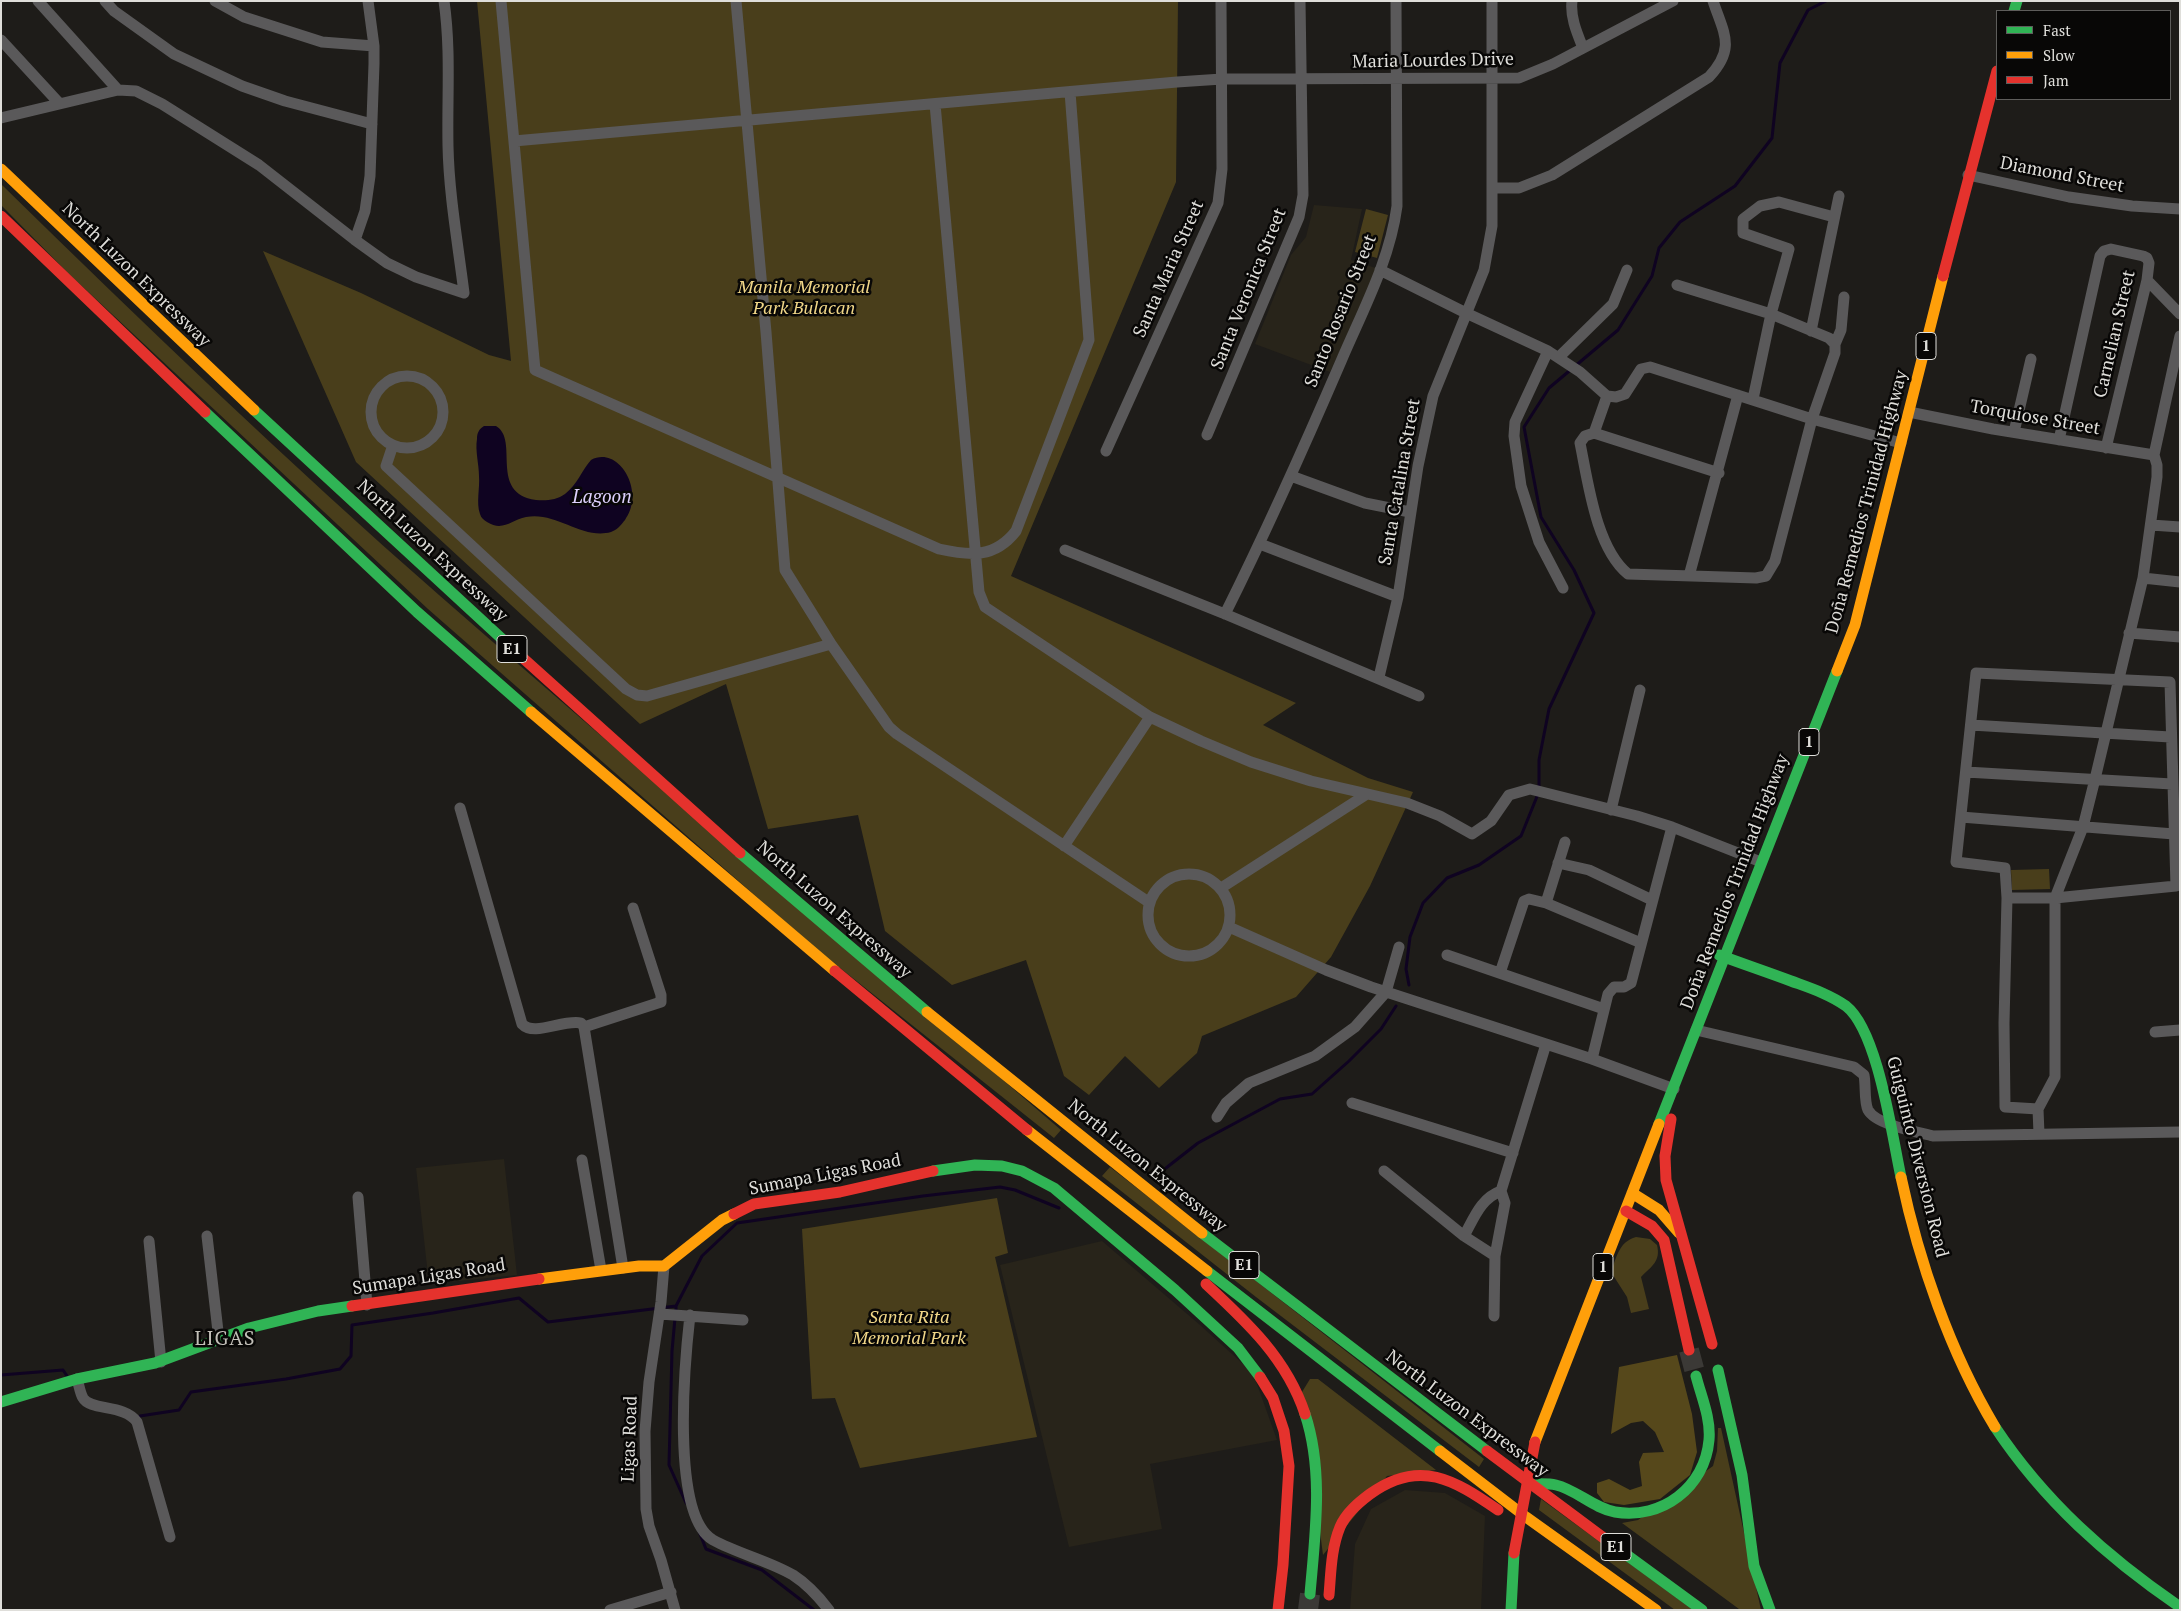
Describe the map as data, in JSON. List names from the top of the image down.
{
  "streets": {
    "main road": [
      "North Luzon Expressway",
      "1",
      "Doña Remedios Trinidad Highway",
      "E1",
      "Guiguinto Diversion Road",
      "Sumapa Ligas Road"
    ],
    "street": [
      "Maria Lourdes Drive",
      "Diamond Street",
      "Santa Maria Street",
      "Santa Veronica Street",
      "Santo Rosario Street",
      "Carnelian Street",
      "Torquiose Street",
      "Santa Catalina Street",
      "Ligas Road"
    ]
  },
  "crossings": [
    ["Maria Lourdes Drive", "Santa Maria Street"],
    ["Maria Lourdes Drive", "Santa Veronica Street"],
    ["Maria Lourdes Drive", "Santo Rosario Street"],
    ["Maria Lourdes Drive", "Santa Catalina Street"],
    ["Diamond Street", "Doña Remedios Trinidad Highway"],
    ["Carnelian Street", "Torquiose Street"],
    ["Torquiose Street", "Doña Remedios Trinidad Highway"],
    ["Sumapa Ligas Road", "Ligas Road"]
  ],
  "districts": ["LIGAS"],
  "water": ["Lagoon"],
  "parks": ["Manila Memorial Park Bulacan", "Santa Rita Memorial Park"],
  "legend": ["Fast", "Slow", "Jam"]
}
